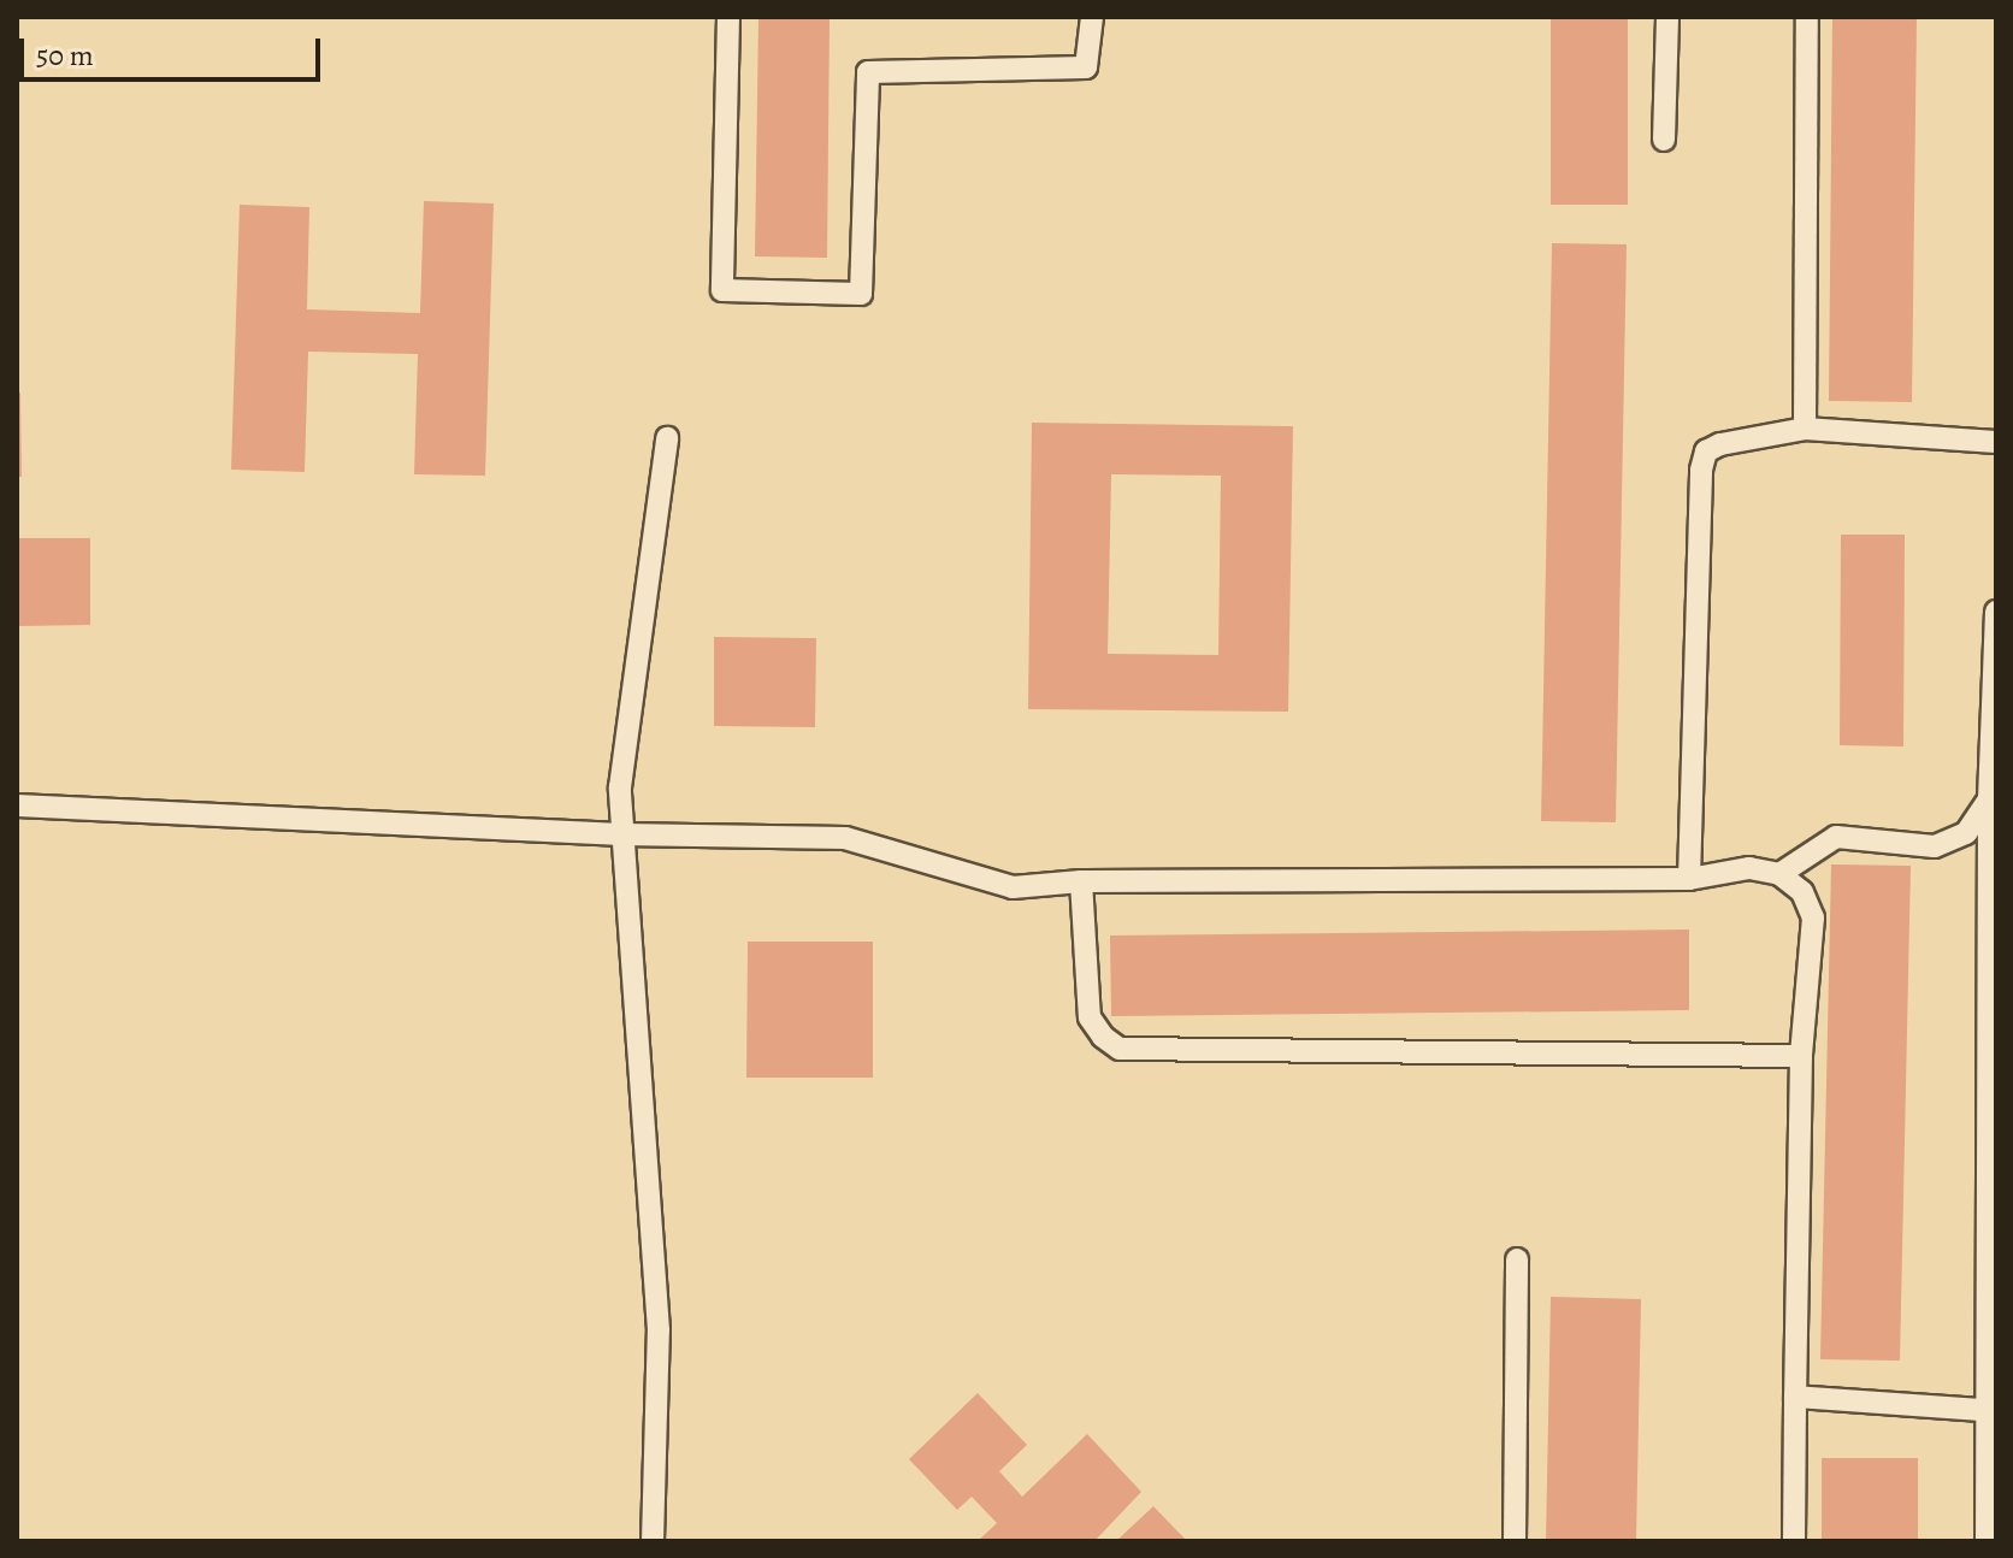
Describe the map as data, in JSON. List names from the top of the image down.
{
  "scale_bar": "50 m"
}
